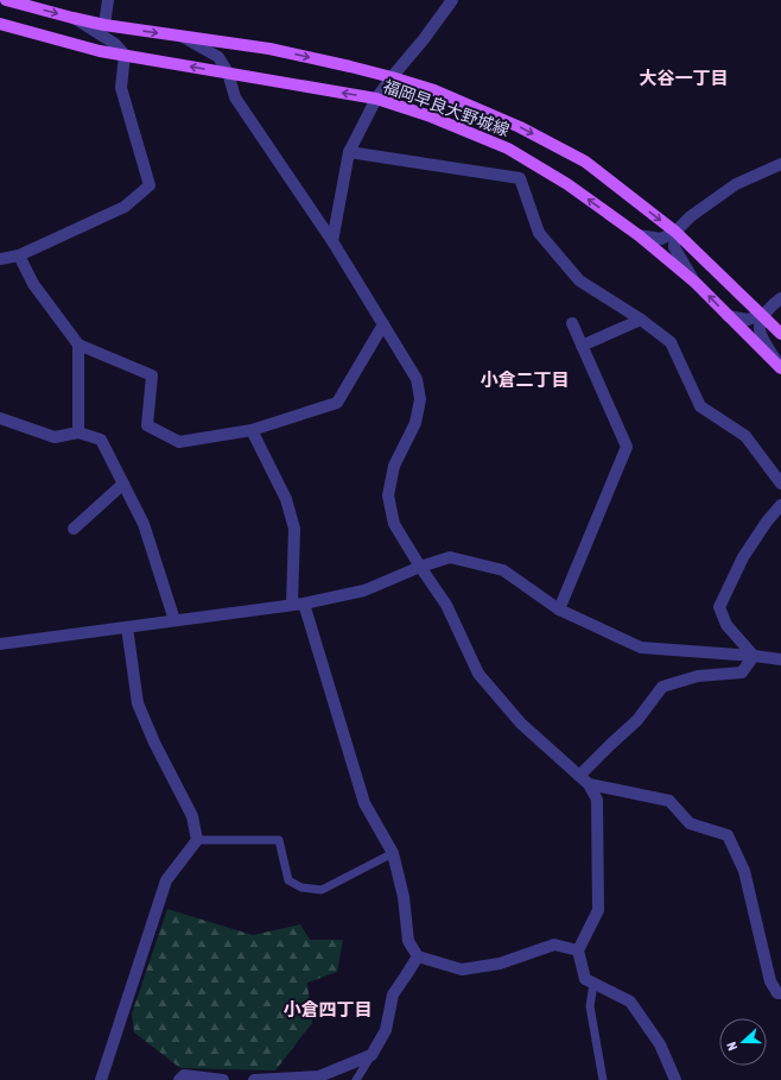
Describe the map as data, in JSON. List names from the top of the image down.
{
  "streets": {
    "main road": ["福岡早良大野城線"]
  },
  "districts": ["大谷一丁目", "小倉二丁目", "小倉四丁目"],
  "north": "left"
}
